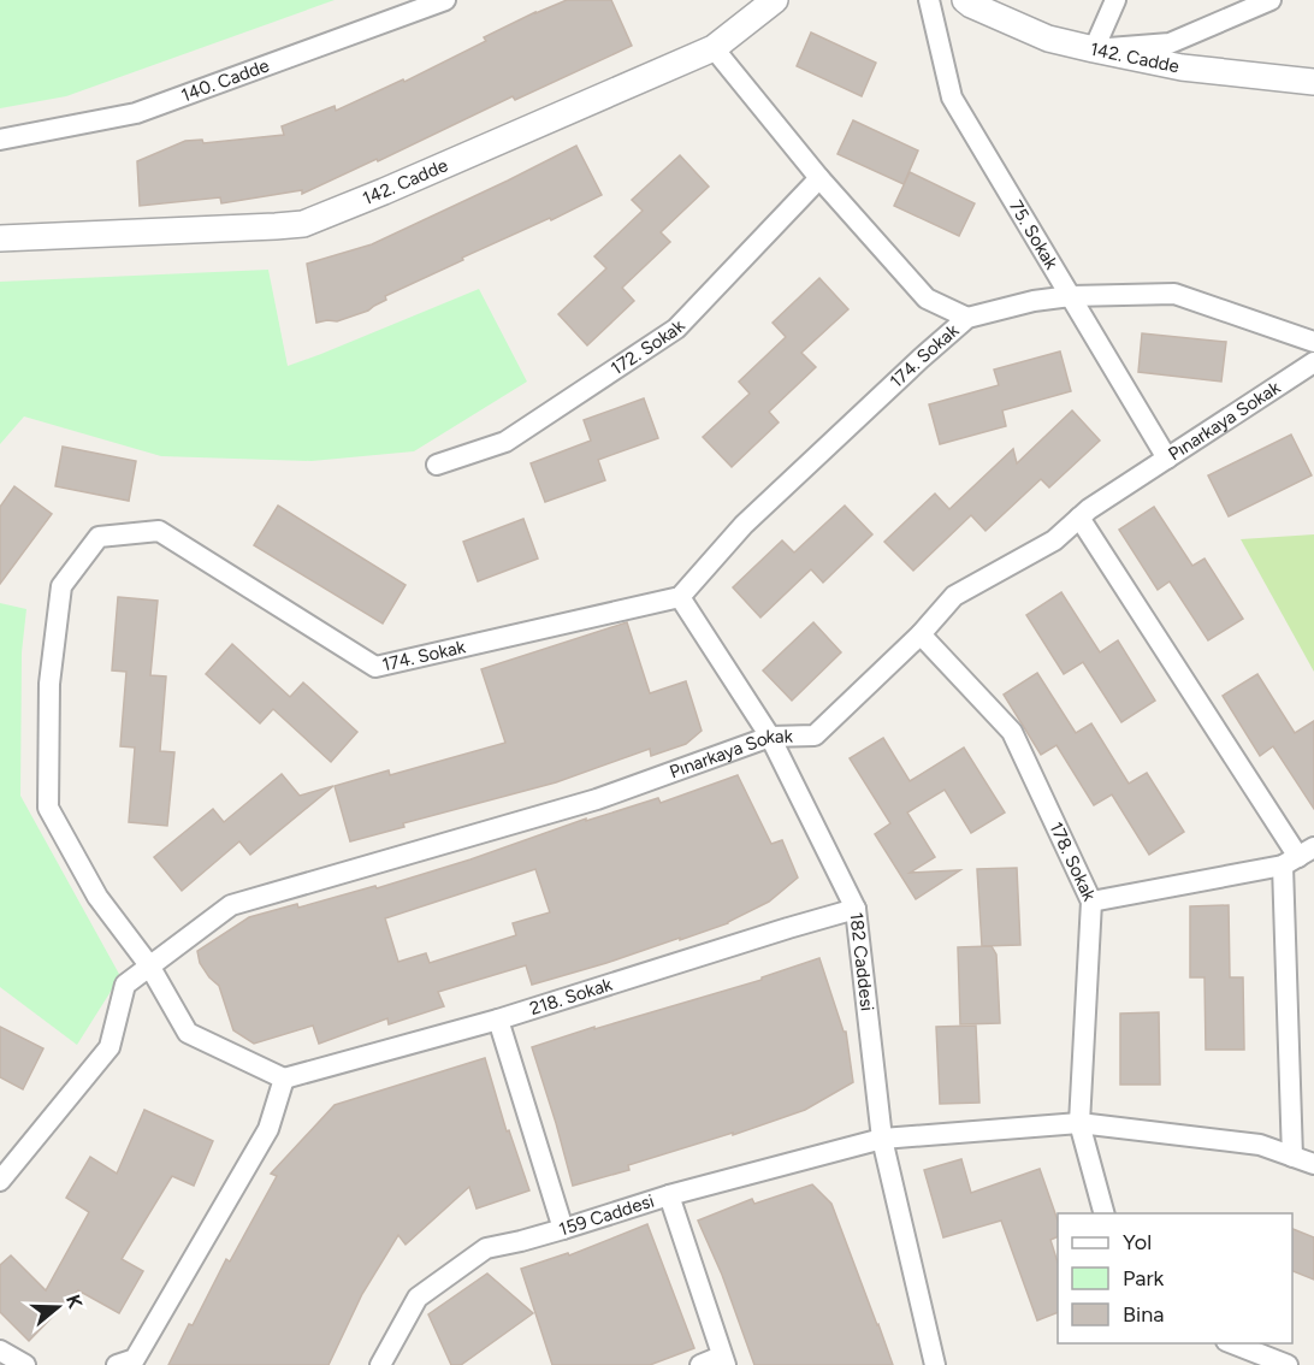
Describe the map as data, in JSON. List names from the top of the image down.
{
  "streets": {
    "street": [
      "142. Cadde",
      "140. Cadde",
      "75. Sokak",
      "172. Sokak",
      "174. Sokak",
      "Pınarkaya Sokak",
      "178. Sokak",
      "182 Caddesi",
      "218. Sokak",
      "159 Caddesi"
    ]
  },
  "crossings": [
    ["75. Sokak", "174. Sokak"],
    ["75. Sokak", "Pınarkaya Sokak"],
    ["174. Sokak", "Pınarkaya Sokak"],
    ["174. Sokak", "182 Caddesi"],
    ["174. Sokak", "218. Sokak"],
    ["Pınarkaya Sokak", "178. Sokak"],
    ["Pınarkaya Sokak", "182 Caddesi"],
    ["178. Sokak", "159 Caddesi"],
    ["182 Caddesi", "218. Sokak"],
    ["182 Caddesi", "159 Caddesi"]
  ],
  "legend": ["Yol", "Park", "Bina"],
  "north": "right"
}
